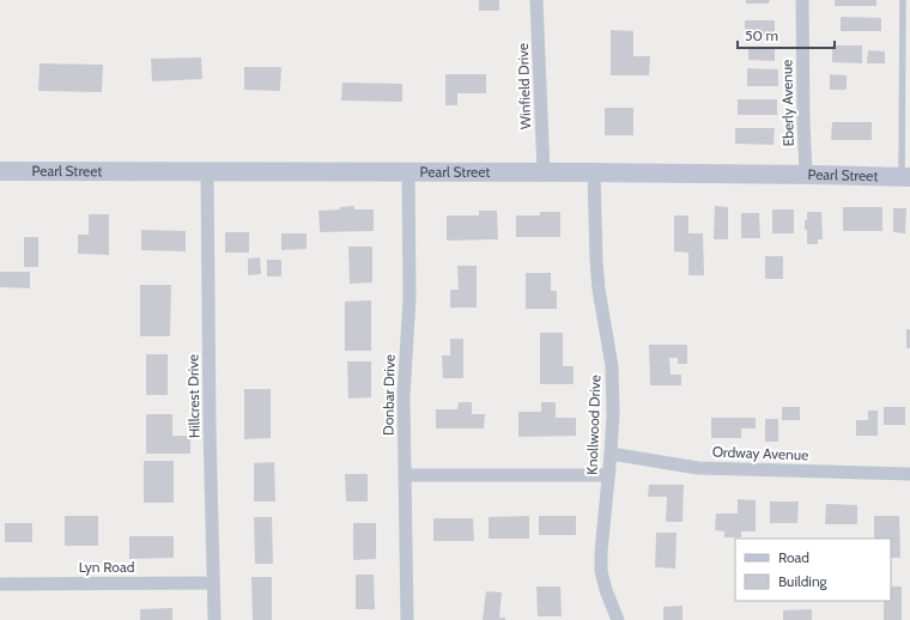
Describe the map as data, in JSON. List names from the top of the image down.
{
  "streets": {
    "street": [
      "Winfield Drive",
      "Eberly Avenue",
      "Pearl Street",
      "Donbar Drive",
      "Hillcrest Drive",
      "Knollwood Drive",
      "Ordway Avenue",
      "Lyn Road"
    ]
  },
  "crossings": [
    ["Winfield Drive", "Pearl Street"],
    ["Eberly Avenue", "Pearl Street"],
    ["Pearl Street", "Donbar Drive"],
    ["Pearl Street", "Hillcrest Drive"],
    ["Pearl Street", "Knollwood Drive"],
    ["Hillcrest Drive", "Lyn Road"],
    ["Knollwood Drive", "Ordway Avenue"]
  ],
  "legend": ["Road", "Building"],
  "scale_bar": "50 m"
}
